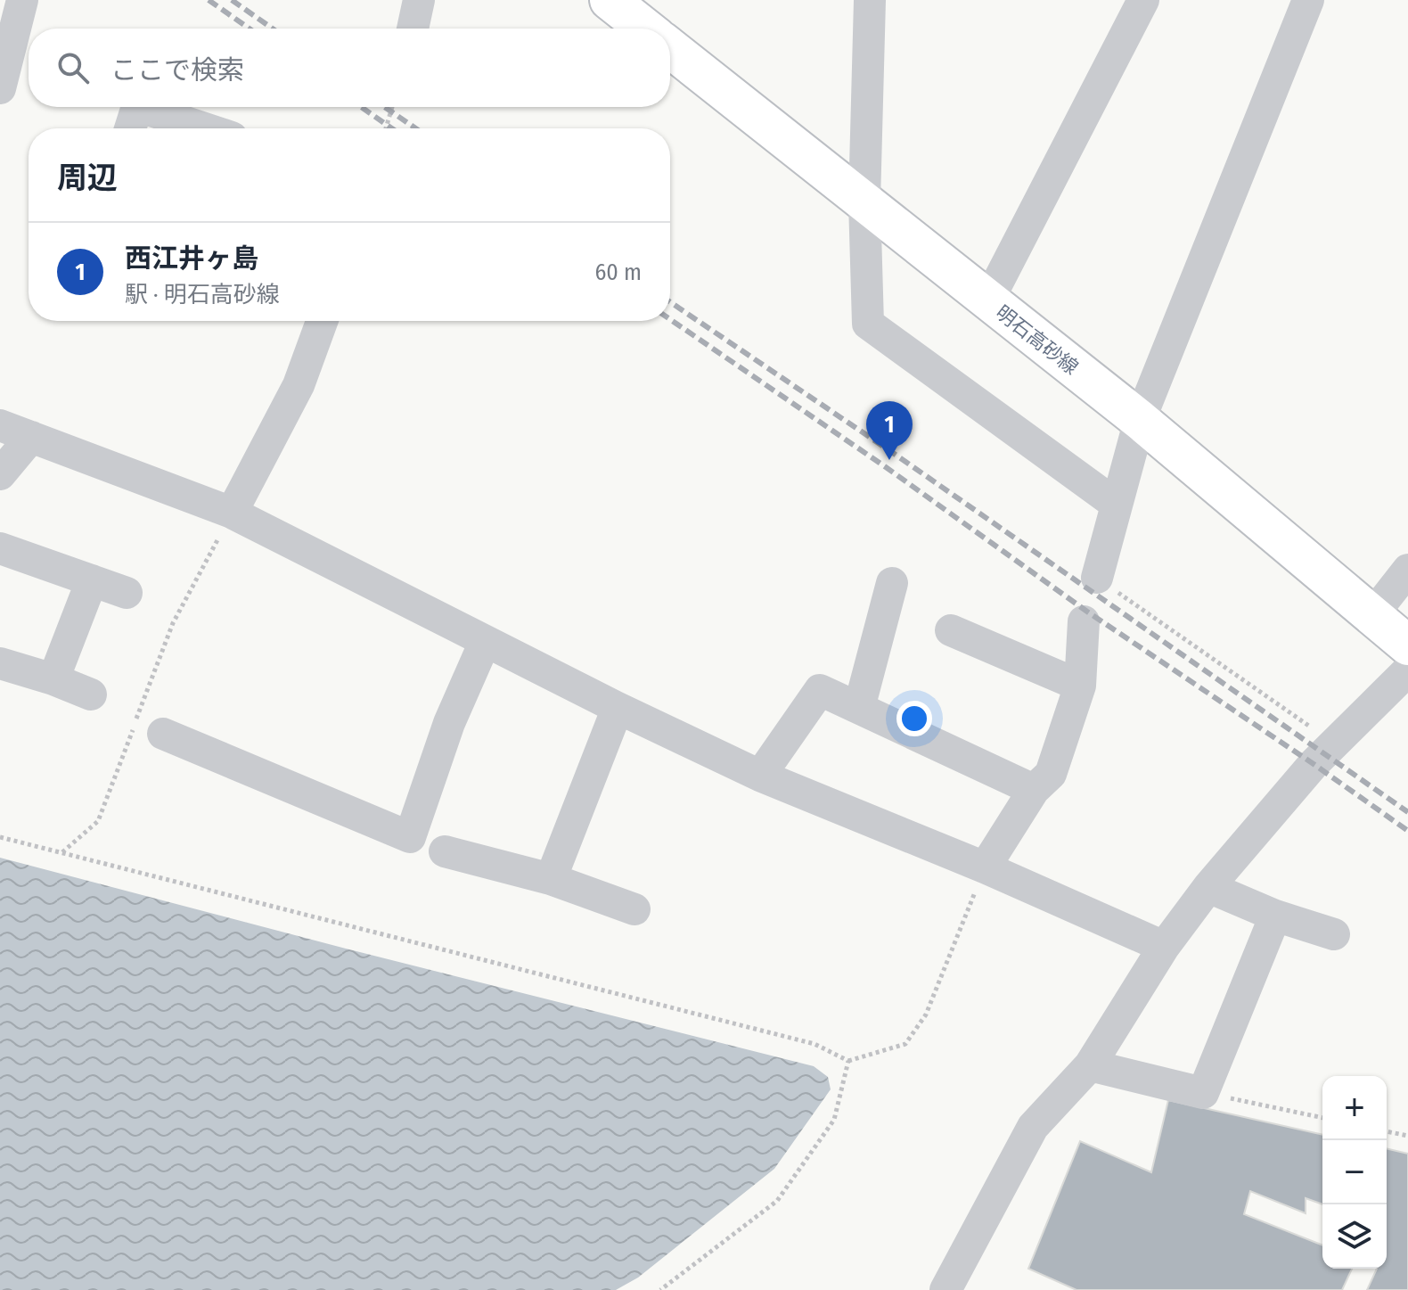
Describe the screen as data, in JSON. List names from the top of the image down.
{
  "streets": {
    "main road": ["明石高砂線"]
  },
  "page": {
    "search": "ここで検索",
    "heading": "周辺",
    "list": [
      {
        "mark": "1",
        "name": "西江井ヶ島",
        "note": "駅 · 明石高砂線",
        "value": "60 m"
      }
    ],
    "pins": "1",
    "map_buttons": ["+", "−"]
  }
}
